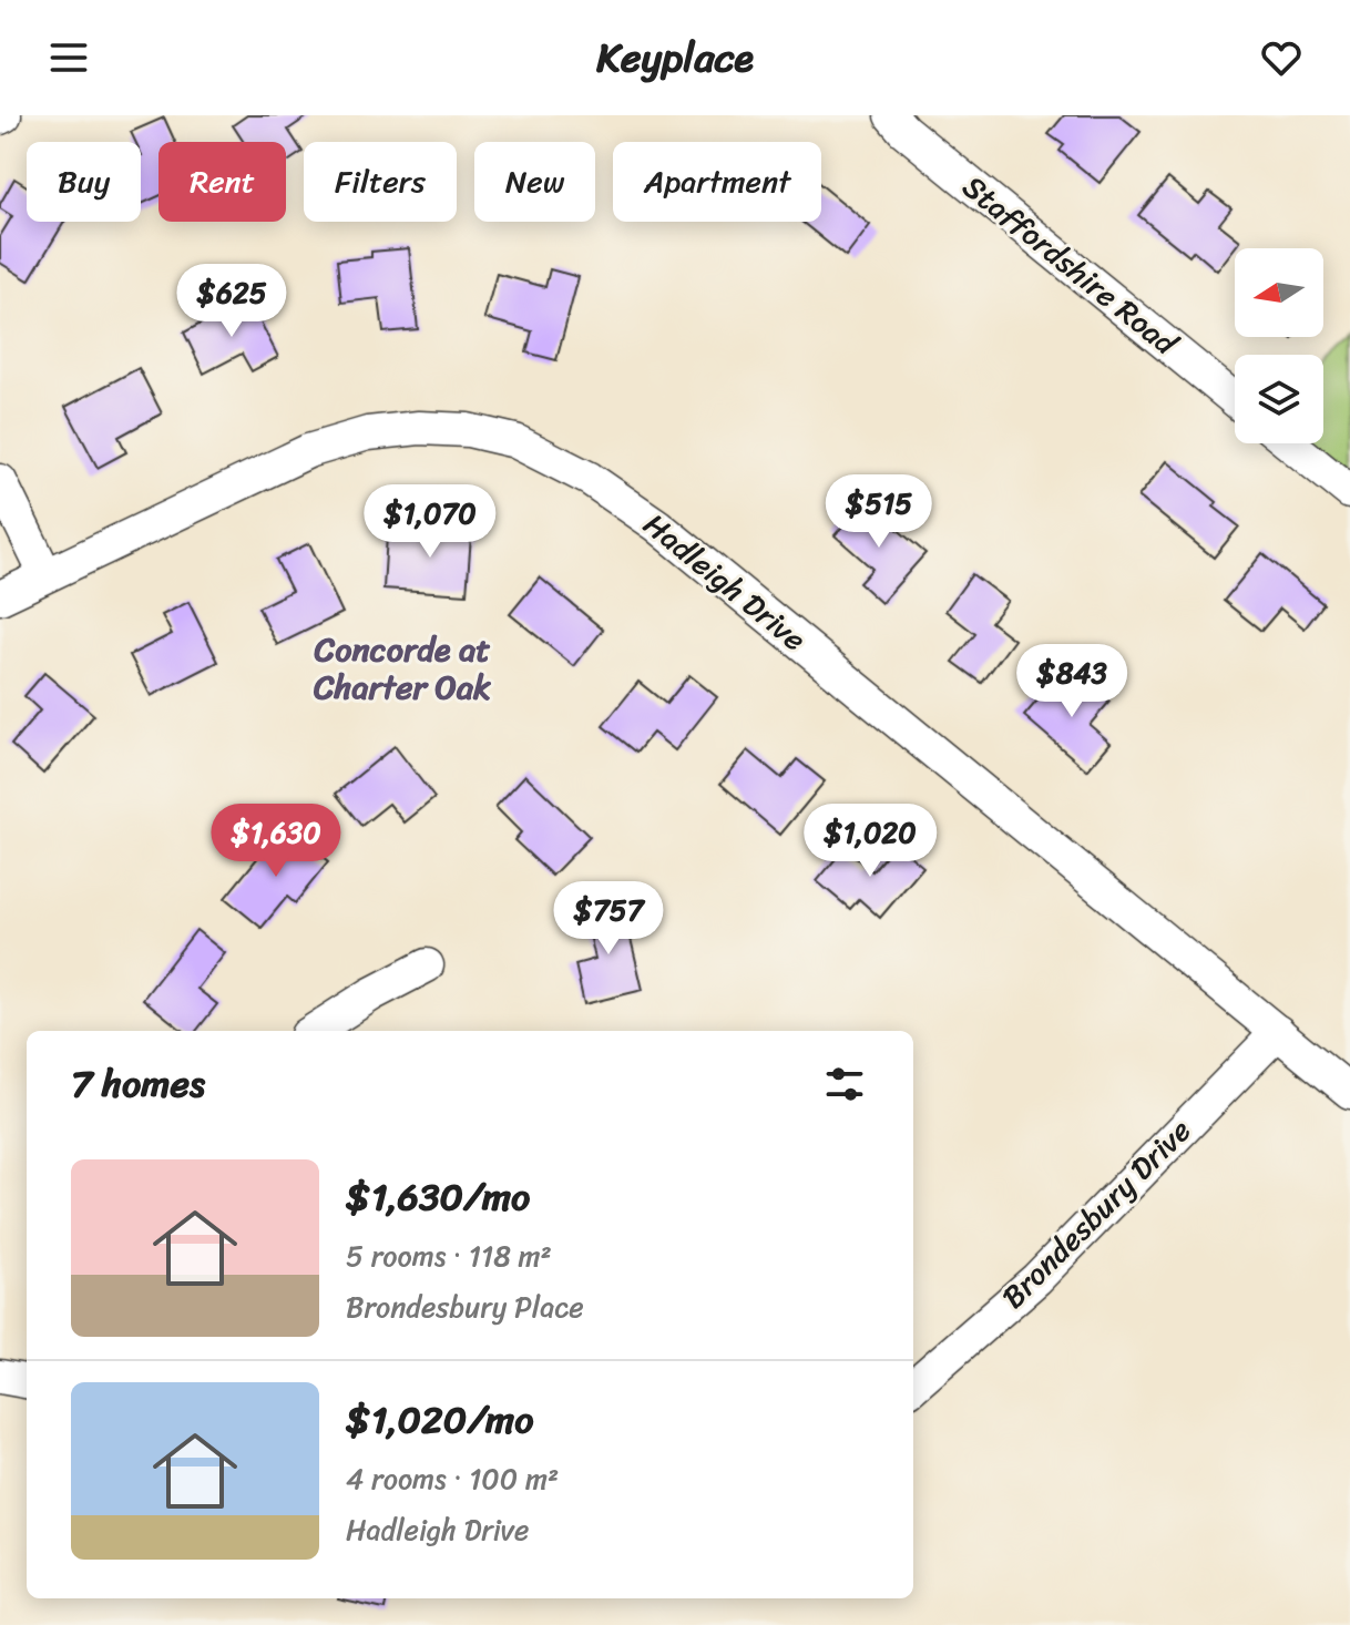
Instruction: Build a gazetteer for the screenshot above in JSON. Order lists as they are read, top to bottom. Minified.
{"streets":{"street":["Staffordshire Road","Hadleigh Drive","Brondesbury Drive"]},"crossings":[["Hadleigh Drive","Brondesbury Drive"]],"districts":["Concorde at Charter Oak"],"north":"left","page":{"header":"Keyplace","chip":["Buy","Rent","Filters","New","Apartment"],"price":["$625","$515","$1,070","$843","$1,630","$1,020","$757"],"heading":"7 homes","list":[{"name":"$1,630/mo","note":"5 rooms · 118 m² · Brondesbury Place"},{"name":"$1,020/mo","note":"4 rooms · 100 m² · Hadleigh Drive"}]}}
